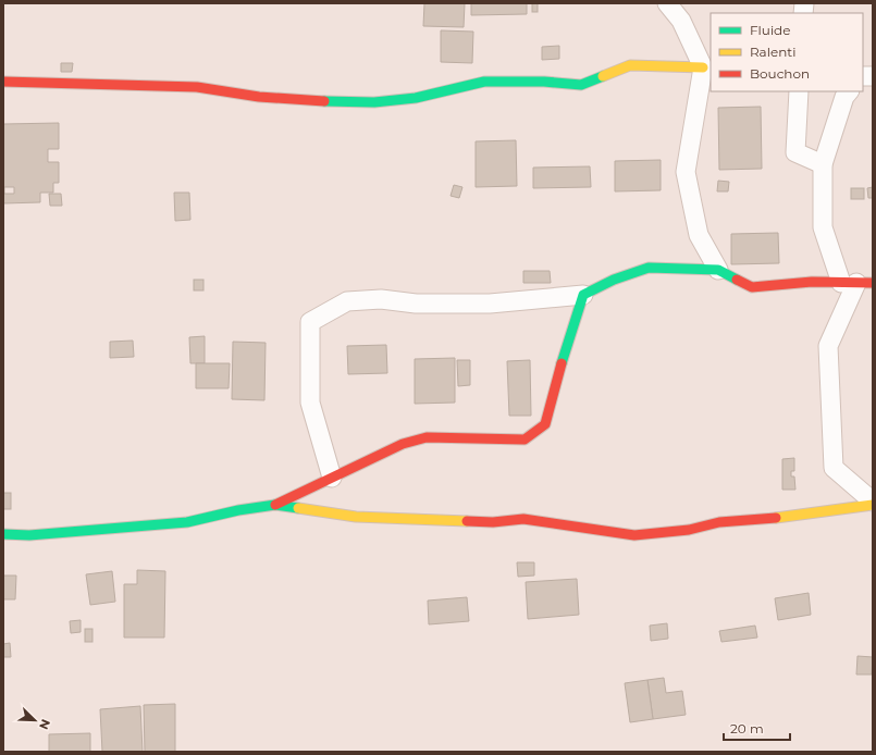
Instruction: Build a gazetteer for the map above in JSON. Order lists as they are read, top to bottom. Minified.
{"legend":["Fluide","Ralenti","Bouchon"],"scale_bar":"20 m","north":"bottom right"}
